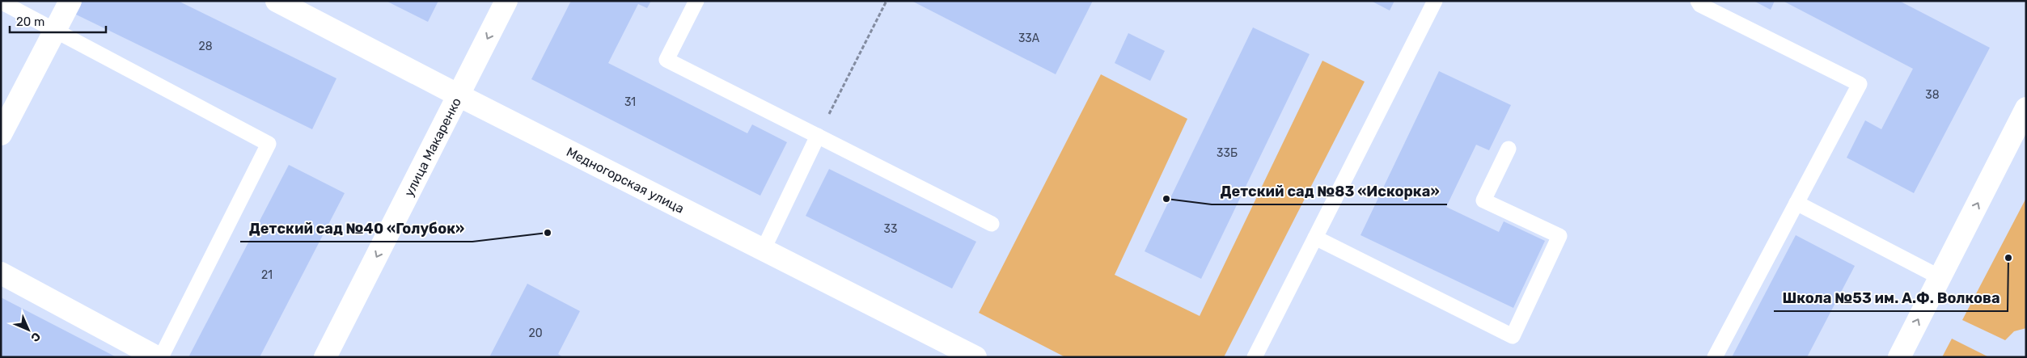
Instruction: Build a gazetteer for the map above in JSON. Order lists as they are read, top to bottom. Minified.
{"streets":{"street":["улица Макаренко","Медногорская улица"]},"crossings":[["улица Макаренко","Медногорская улица"]],"one_way":["улица Макаренко"],"places":["Детский сад №83 «Искорка»","Детский сад №40 «Голубок»","Школа №53 им. А.Ф. Волкова"],"house_numbers":["33А","28","38","31","33Б","33","21","20"],"scale_bar":"20 m","north":"bottom right"}
